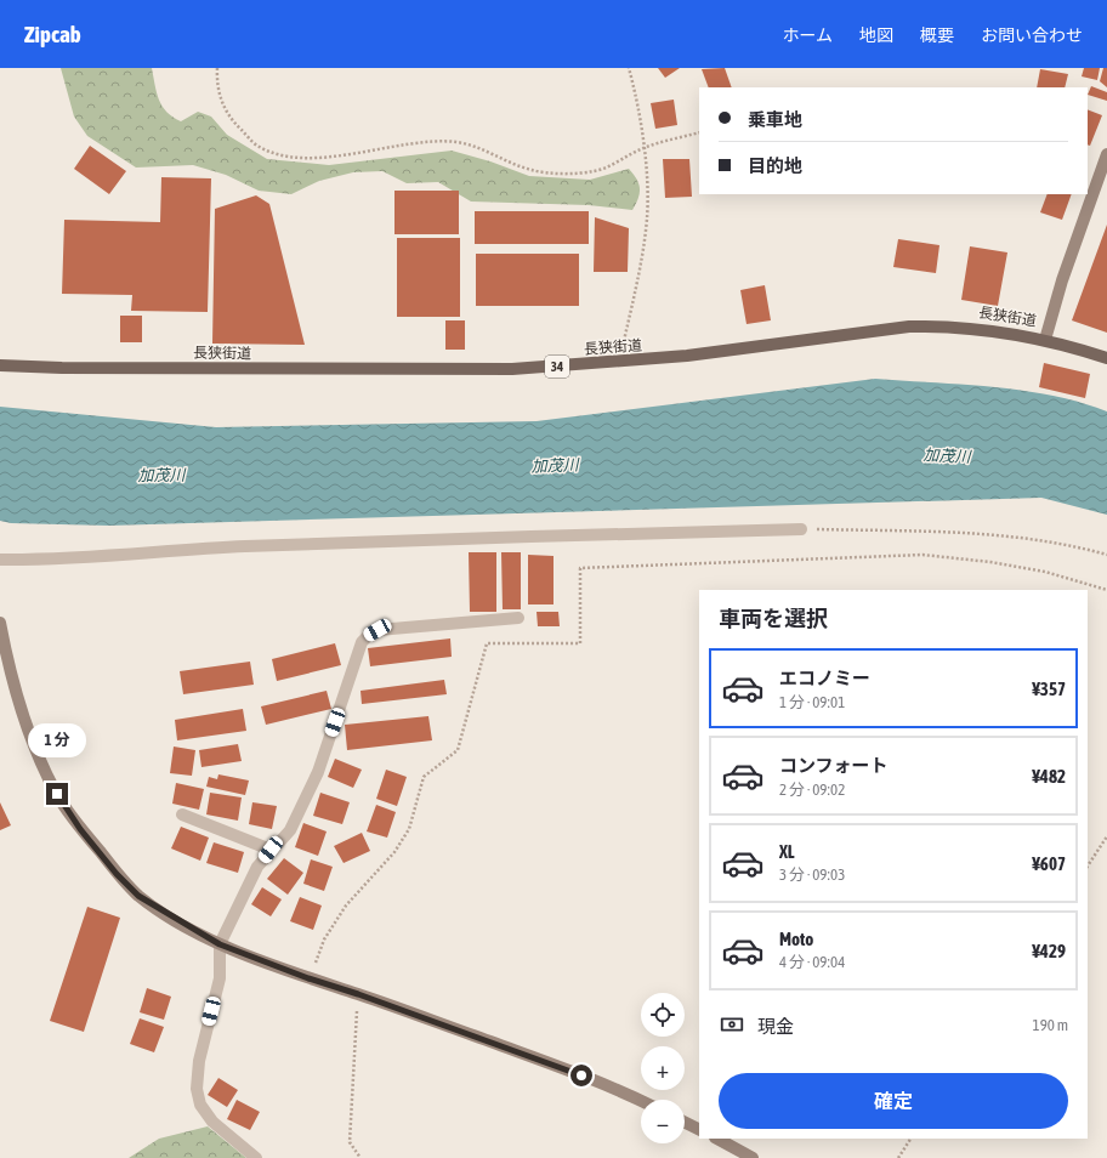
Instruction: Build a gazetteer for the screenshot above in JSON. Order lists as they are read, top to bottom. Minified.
{"streets":{"main road":["長狭街道","34"]},"water":["加茂川"],"page":{"header":"Zipcab","nav":["ホーム","地図","概要","お問い合わせ"],"banner":["乗車地","目的地"],"heading":"車両を選択","list":[{"name":"エコノミー","note":"1 分 · 09:01","value":"¥357"},{"name":"コンフォート","note":"2 分 · 09:02","value":"¥482"},{"name":"XL","note":"3 分 · 09:03","value":"¥607"},{"name":"Moto","note":"4 分 · 09:04","value":"¥429"}],"bubble":"1 分","map_buttons":["+","−"],"pay":["現金","190 m"],"buttons":"確定"}}
